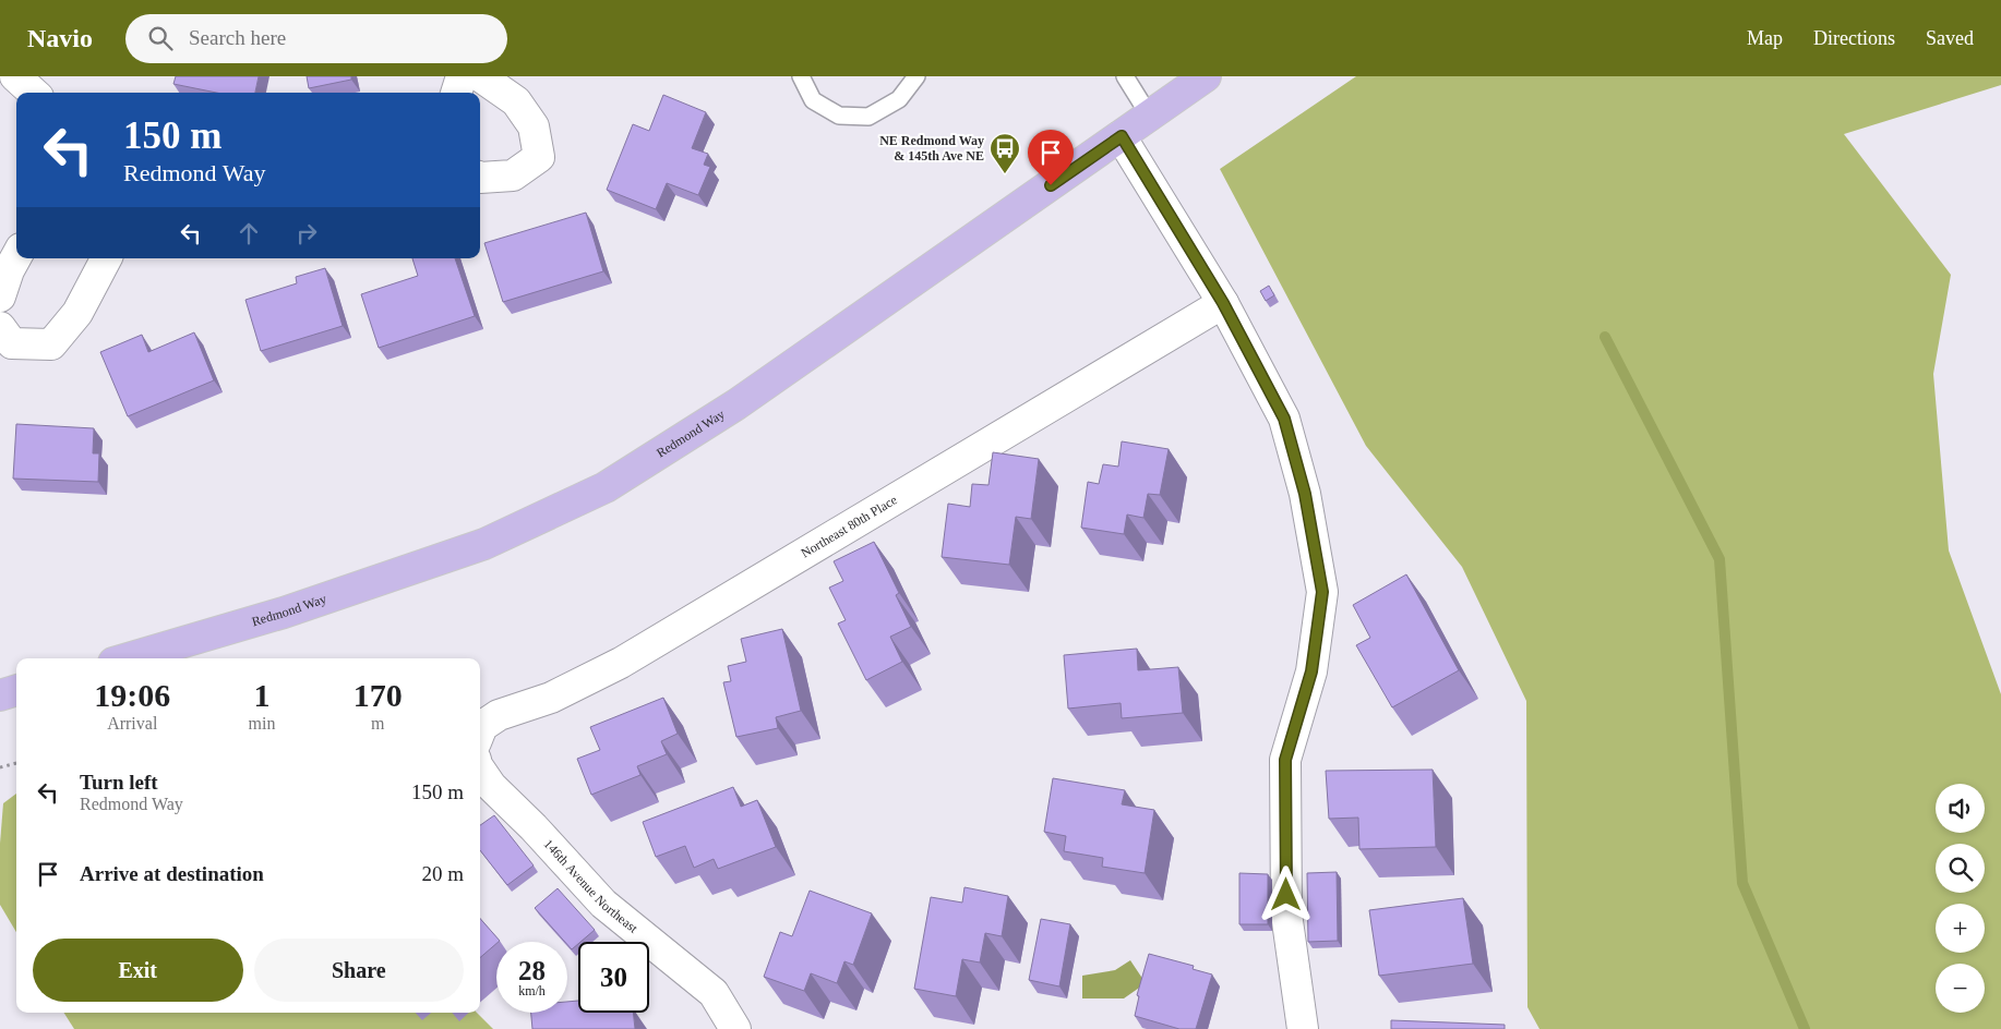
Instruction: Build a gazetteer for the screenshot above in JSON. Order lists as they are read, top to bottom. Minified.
{"streets":{"main road":["Redmond Way"],"street":["Northeast 80th Place","146th Avenue Northeast"]},"places":{"bus stop":["NE Redmond Way & 145th Ave NE"]},"page":{"header":"Navio","search":"Search here","nav":["Map","Directions","Saved"],"turn":["150 m","Redmond Way"],"eta":["19:06","Arrival","1","min","170","m"],"list":[{"name":"Turn left","note":"Redmond Way","value":"150 m"},{"name":"Arrive at destination","value":"20 m"}],"map_buttons":["+","−"],"buttons":["Exit","Share"],"speed":"28 km/h","limit":"30"}}
